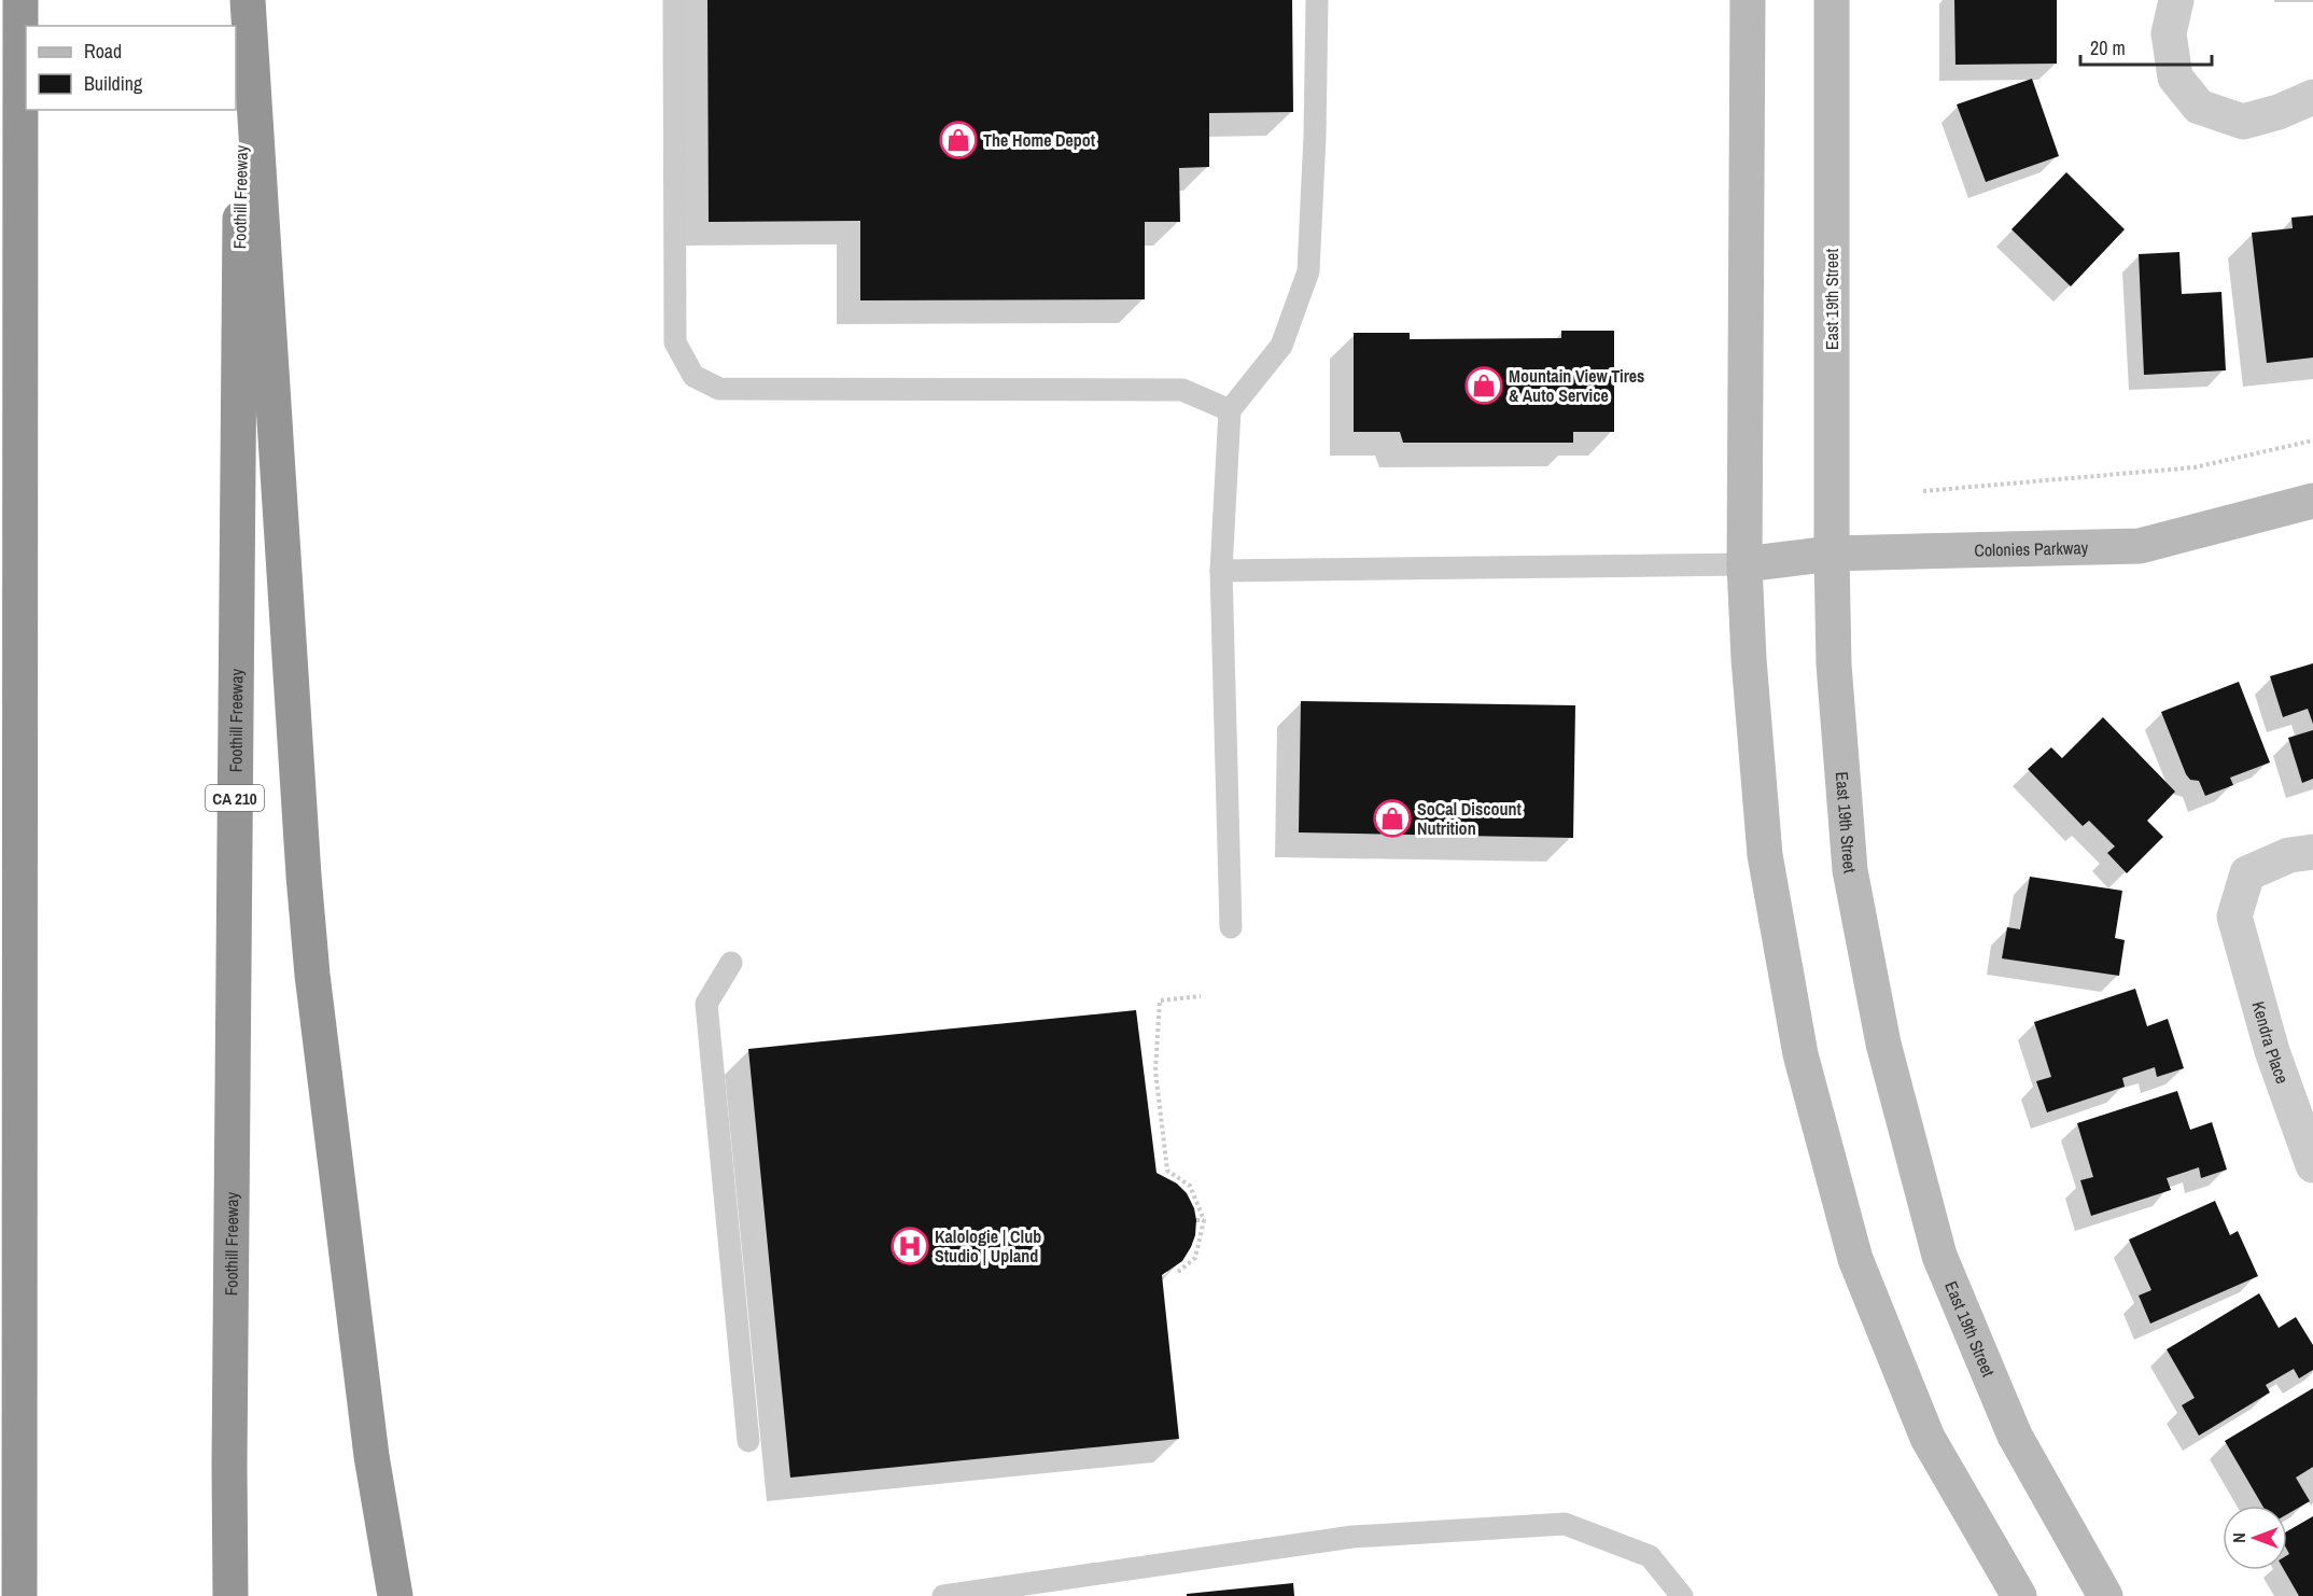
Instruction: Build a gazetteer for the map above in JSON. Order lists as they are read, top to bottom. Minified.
{"streets":{"highway":["Foothill Freeway","CA 210"],"main road":["East 19th Street","Colonies Parkway"],"street":["Kendra Place"]},"crossings":[["East 19th Street","Colonies Parkway"]],"places":{"shop":["The Home Depot","Mountain View Tires & Auto Service","SoCal Discount Nutrition"],"hospital":["Kalologie | Club Studio | Upland"]},"legend":["Road","Building"],"scale_bar":"20 m","north":"left"}
